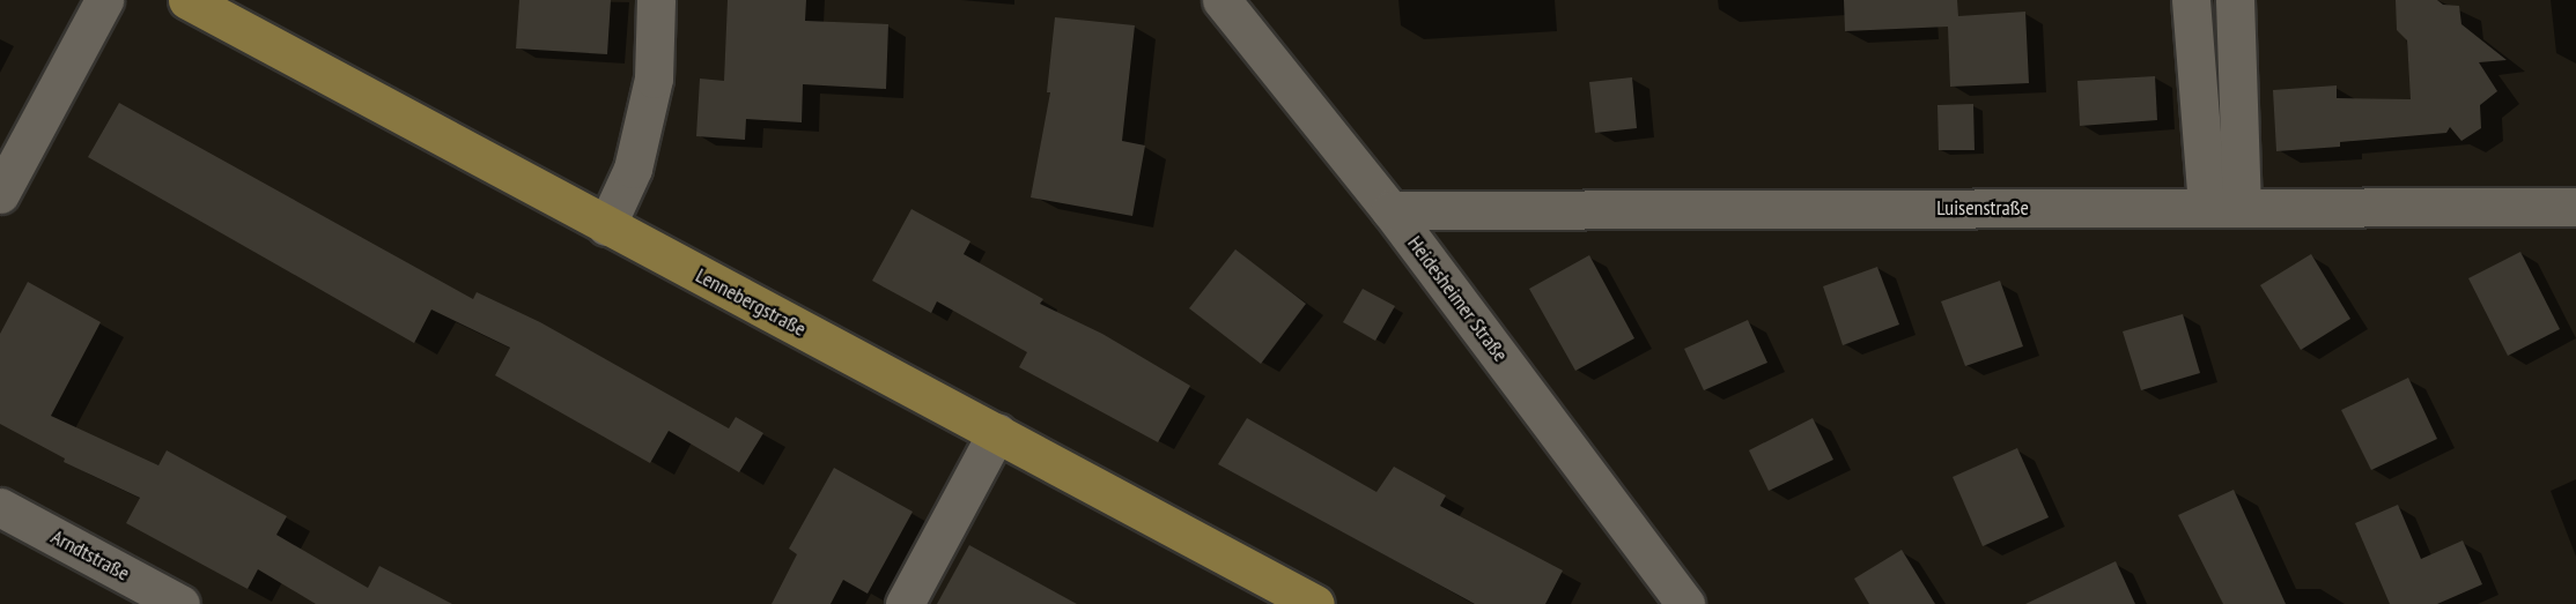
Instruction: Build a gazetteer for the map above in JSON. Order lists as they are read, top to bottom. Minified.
{"streets":{"main road":["Lennebergstraße"],"street":["Luisenstraße","Heidesheimer Straße","Arndtstraße"]},"crossings":[["Luisenstraße","Heidesheimer Straße"]]}
